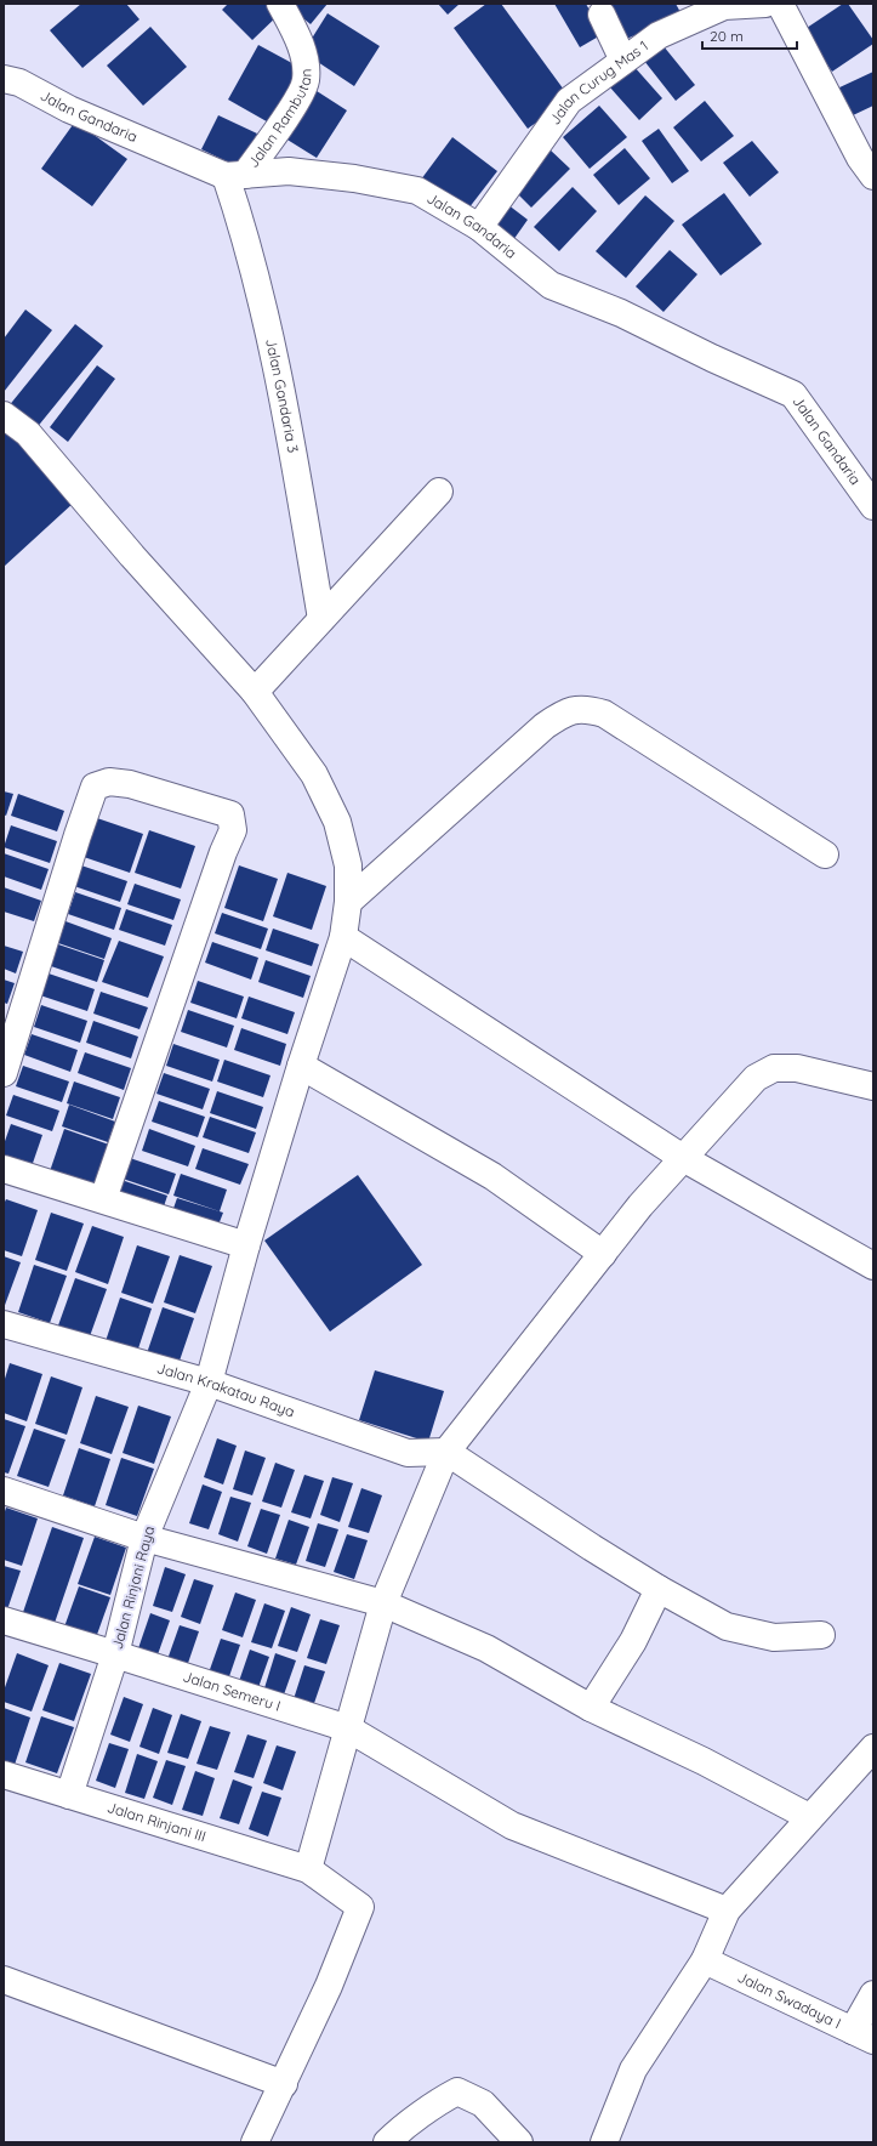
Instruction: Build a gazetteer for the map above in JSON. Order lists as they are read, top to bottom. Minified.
{"streets":{"street":["Jalan Curug Mas 1","Jalan Gandaria","Jalan Rambutan","Jalan Gandaria 3","Jalan Krakatau Raya","Jalan Rinjani Raya","Jalan Semeru I","Jalan Rinjani III","Jalan Swadaya I"]},"crossings":[["Jalan Curug Mas 1","Jalan Gandaria"],["Jalan Gandaria","Jalan Rambutan"],["Jalan Gandaria","Jalan Gandaria 3"],["Jalan Rambutan","Jalan Gandaria 3"],["Jalan Krakatau Raya","Jalan Rinjani Raya"],["Jalan Rinjani Raya","Jalan Semeru I"],["Jalan Rinjani Raya","Jalan Rinjani III"]],"scale_bar":"20 m"}
